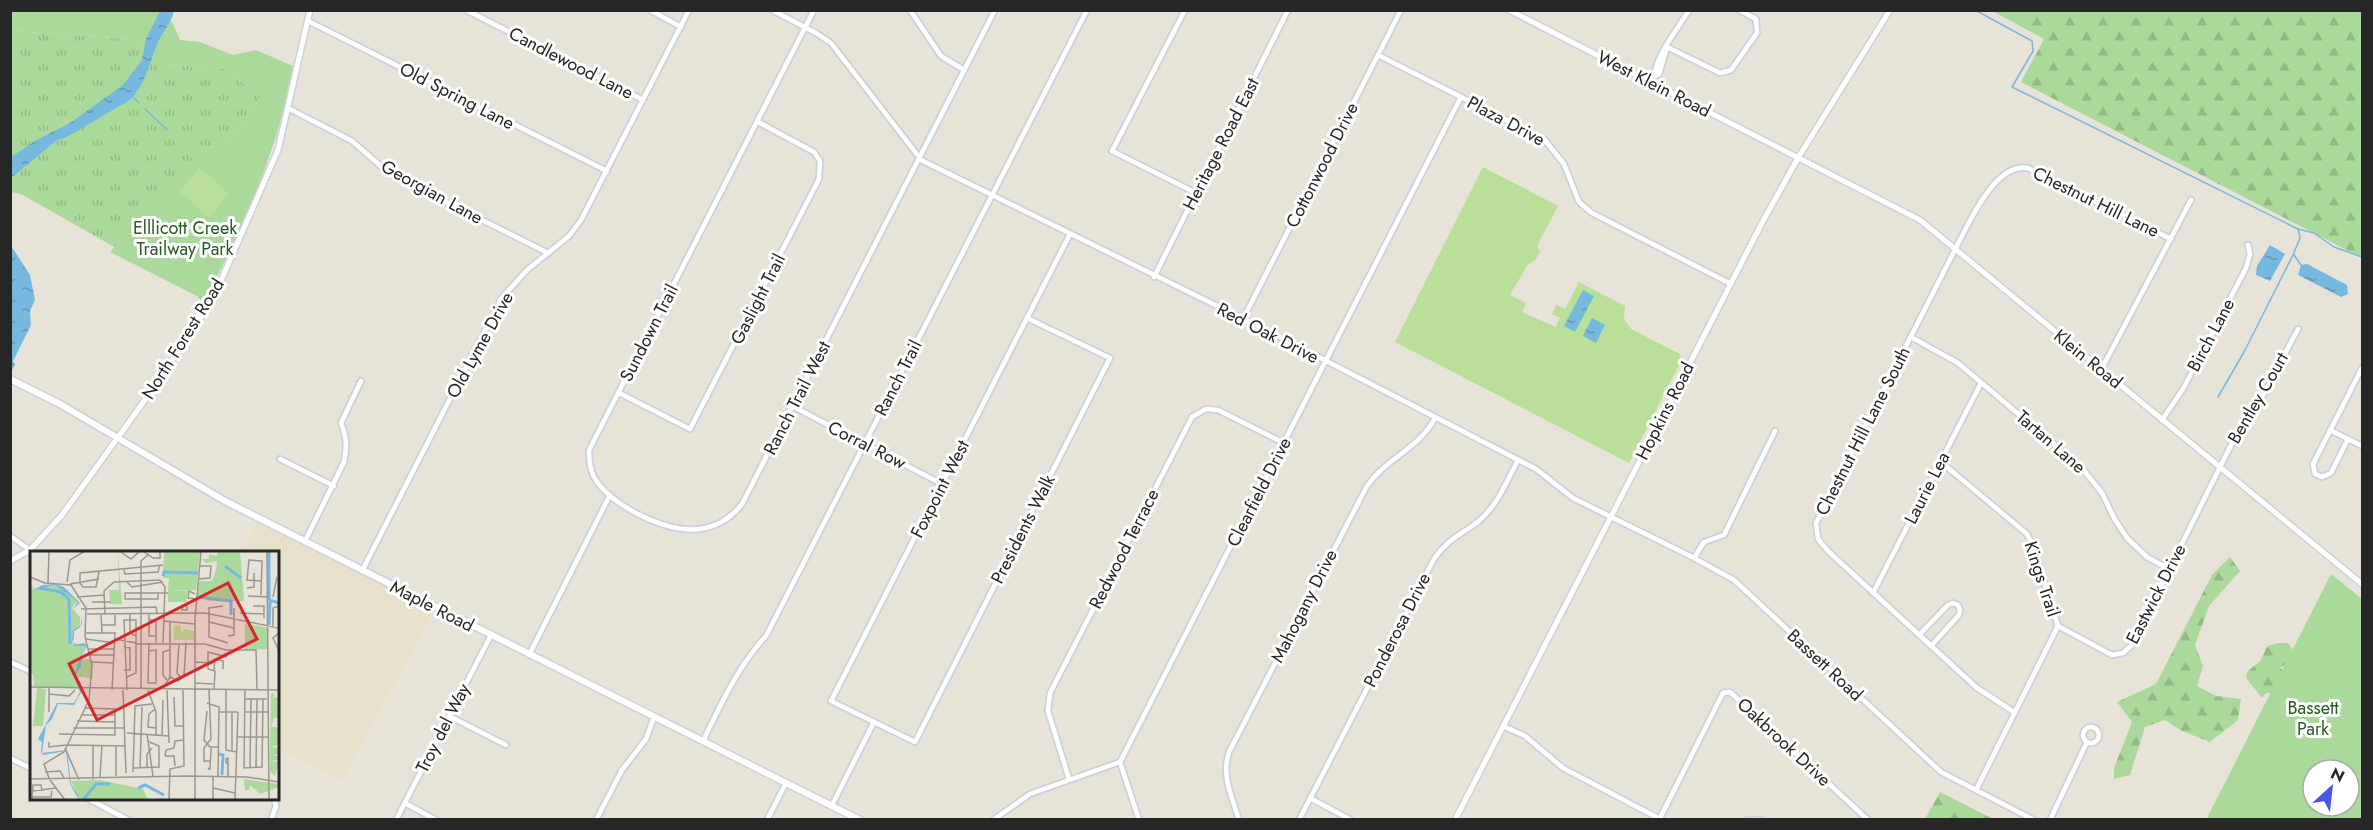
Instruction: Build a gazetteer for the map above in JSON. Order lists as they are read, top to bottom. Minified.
{"streets":{"main road":["Maple Road"],"street":["Candlewood Lane","West Klein Road","Old Spring Lane","Plaza Drive","Heritage Road East","Cottonwood Drive","Georgian Lane","Chestnut Hill Lane","Gaslight Trail","Sundown Trail","Red Oak Drive","Birch Lane","North Forest Road","Old Lyme Drive","Klein Road","Ranch Trail","Ranch Trail West","Bentley Court","Hopkins Road","Chestnut Hill Lane South","Tartan Lane","Corral Row","Laurie Lea","Foxpoint West","Clearfield Drive","Presidents Walk","Redwood Terrace","Kings Trail","Eastwick Drive","Mahogany Drive","Ponderosa Drive","Bassett Road","Troy del Way","Oakbrook Drive"]},"crossings":[["Candlewood Lane","Old Lyme Drive"],["West Klein Road","Klein Road"],["West Klein Road","Hopkins Road"],["Old Spring Lane","North Forest Road"],["Old Spring Lane","Old Lyme Drive"],["Plaza Drive","Cottonwood Drive"],["Plaza Drive","Hopkins Road"],["Plaza Drive","Clearfield Drive"],["Heritage Road East","Red Oak Drive"],["Cottonwood Drive","Red Oak Drive"],["Georgian Lane","North Forest Road"],["Georgian Lane","Old Lyme Drive"],["Chestnut Hill Lane","Klein Road"],["Chestnut Hill Lane","Chestnut Hill Lane South"],["Gaslight Trail","Sundown Trail"],["Sundown Trail","Red Oak Drive"],["Sundown Trail","Ranch Trail West"],["Red Oak Drive","Ranch Trail"],["Red Oak Drive","Ranch Trail West"],["Red Oak Drive","Hopkins Road"],["Red Oak Drive","Foxpoint West"],["Red Oak Drive","Clearfield Drive"],["Red Oak Drive","Mahogany Drive"],["Red Oak Drive","Ponderosa Drive"],["Red Oak Drive","Bassett Road"],["Birch Lane","Klein Road"],["North Forest Road","Maple Road"],["Old Lyme Drive","Maple Road"],["Klein Road","Bentley Court"],["Klein Road","Hopkins Road"],["Klein Road","Chestnut Hill Lane South"],["Klein Road","Eastwick Drive"],["Ranch Trail","Corral Row"],["Ranch Trail","Maple Road"],["Ranch Trail West","Corral Row"],["Bentley Court","Eastwick Drive"],["Hopkins Road","Bassett Road"],["Chestnut Hill Lane South","Tartan Lane"],["Chestnut Hill Lane South","Laurie Lea"],["Chestnut Hill Lane South","Kings Trail"],["Tartan Lane","Laurie Lea"],["Tartan Lane","Eastwick Drive"],["Corral Row","Foxpoint West"],["Laurie Lea","Kings Trail"],["Foxpoint West","Presidents Walk"],["Clearfield Drive","Redwood Terrace"],["Kings Trail","Eastwick Drive"],["Kings Trail","Bassett Road"],["Maple Road","Troy del Way"]],"parks":["Elllicott Creek Trailway Park","Bassett Park"],"north":"top right"}
